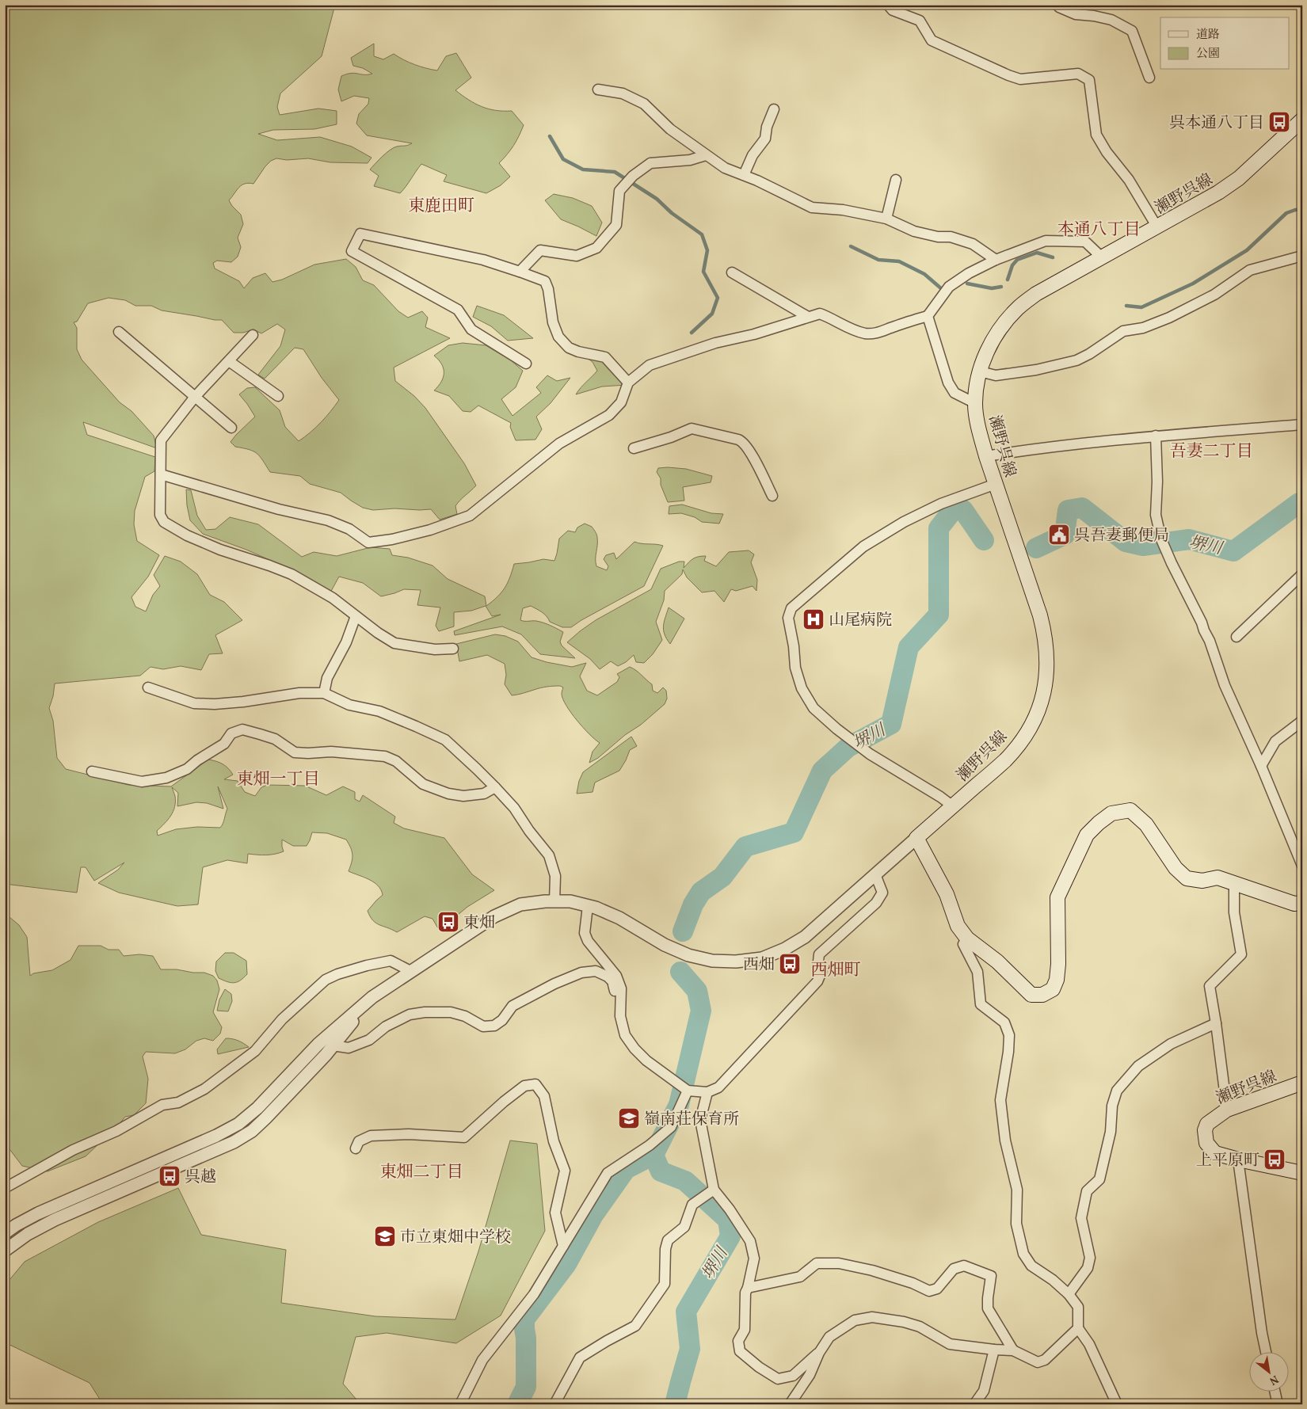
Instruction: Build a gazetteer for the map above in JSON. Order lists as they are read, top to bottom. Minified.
{"streets":{"main road":["瀬野呉線"]},"districts":["東鹿田町","本通八丁目","吾妻二丁目","東畑一丁目","西畑町","東畑二丁目"],"water":["堺川"],"places":{"bus stop":["呉本通八丁目","東畑","西畑","上平原町","呉越"],"public building":["呉吾妻郵便局"],"hospital":["山尾病院"],"school or university":["嶺南荘保育所","市立東畑中学校"]},"legend":["道路","公園"],"north":"bottom right"}
